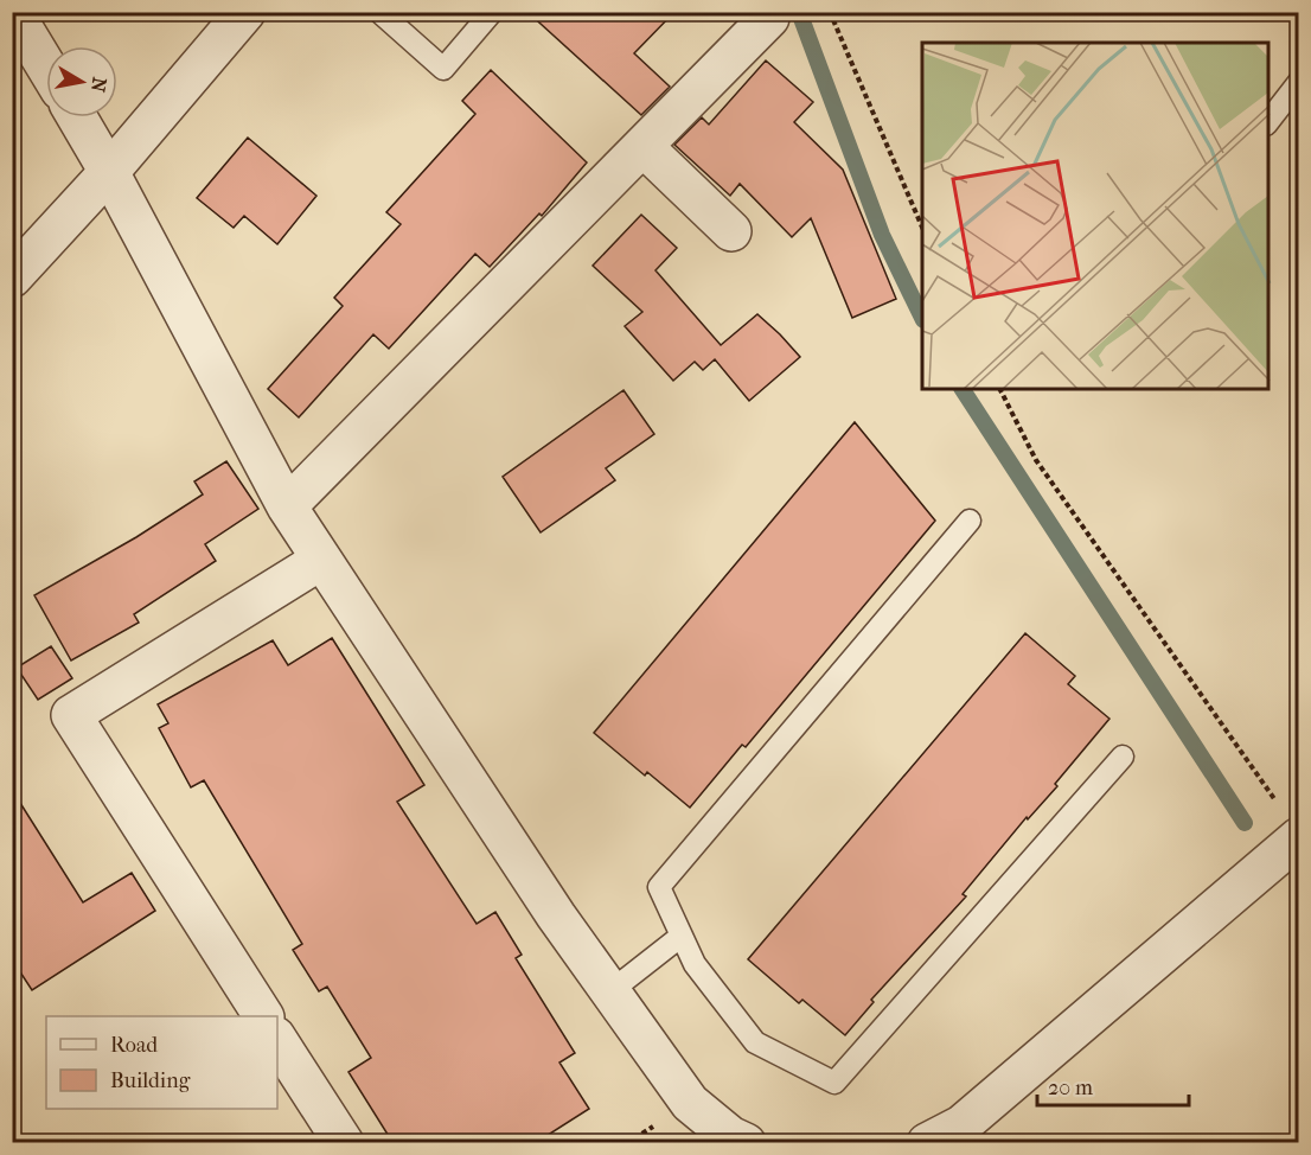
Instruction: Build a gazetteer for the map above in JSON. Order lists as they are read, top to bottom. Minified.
{"legend":["Road","Building"],"scale_bar":"20 m","north":"right"}
